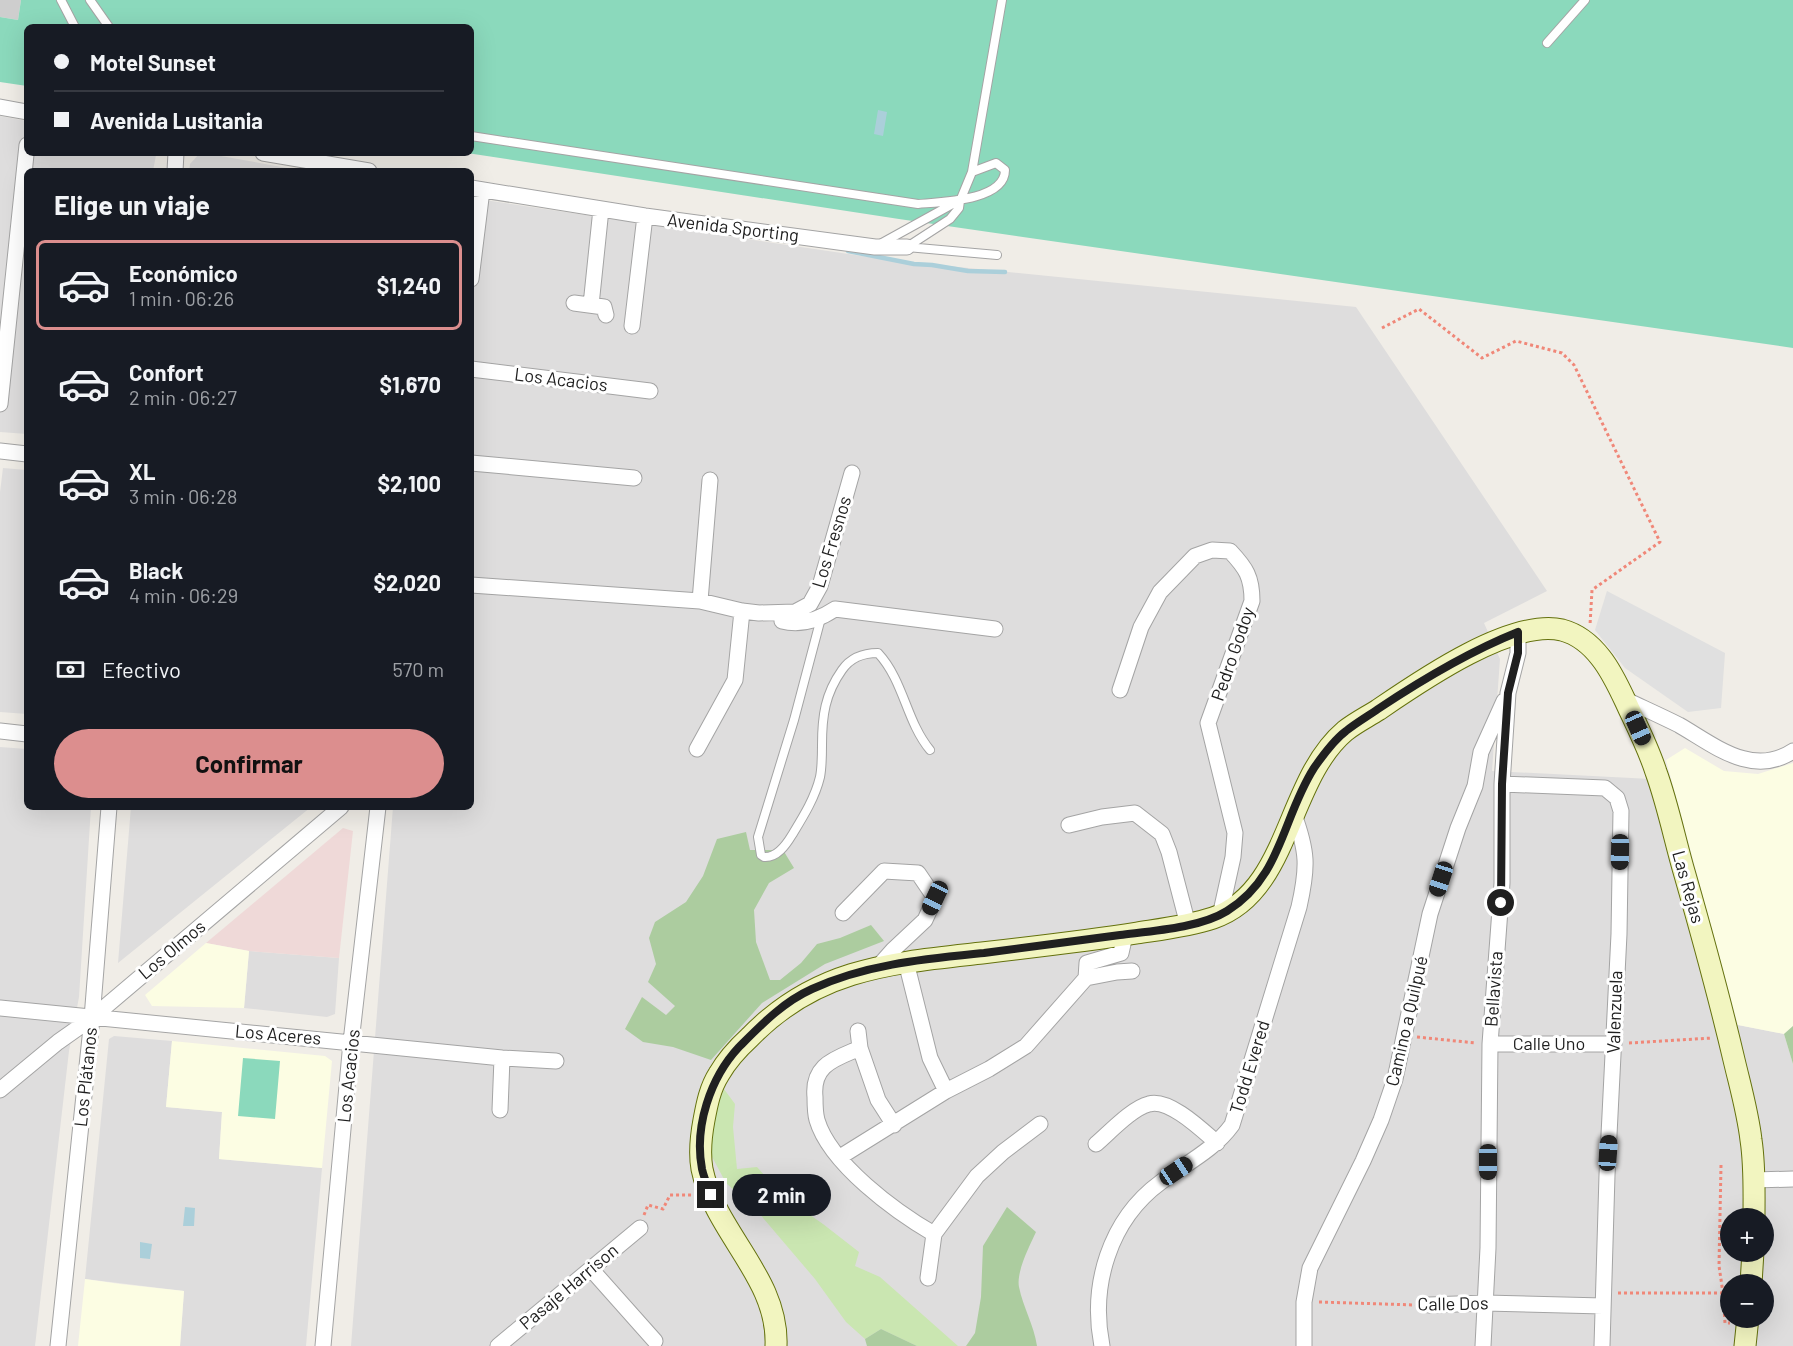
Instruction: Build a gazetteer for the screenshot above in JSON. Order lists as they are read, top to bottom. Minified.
{"streets":{"street":["Avenida Sporting","Los Acacios","Los Fresnos","Pedro Godoy","Las Rejas","Los Olmos","Bellavista","Valenzuela","Camino a Quilpué","Los Aceres","Calle Uno","Todd Evered","Los Plátanos","Pasaje Harrison","Calle Dos"]},"crossings":[["Los Acacios","Los Aceres"],["Pedro Godoy","Las Rejas"],["Las Rejas","Bellavista"],["Las Rejas","Todd Evered"],["Los Olmos","Los Aceres"],["Los Olmos","Los Plátanos"],["Bellavista","Valenzuela"],["Bellavista","Camino a Quilpué"],["Bellavista","Calle Uno"],["Bellavista","Calle Dos"],["Valenzuela","Calle Uno"],["Valenzuela","Calle Dos"],["Camino a Quilpué","Calle Uno"],["Camino a Quilpué","Calle Dos"],["Los Aceres","Los Plátanos"]],"page":{"banner":["Motel Sunset","Avenida Lusitania"],"heading":"Elige un viaje","list":[{"name":"Económico","note":"1 min · 06:26","value":"$1,240"},{"name":"Confort","note":"2 min · 06:27","value":"$1,670"},{"name":"XL","note":"3 min · 06:28","value":"$2,100"},{"name":"Black","note":"4 min · 06:29","value":"$2,020"}],"pay":["Efectivo","570 m"],"buttons":"Confirmar","bubble":"2 min","map_buttons":["+","−"]}}
